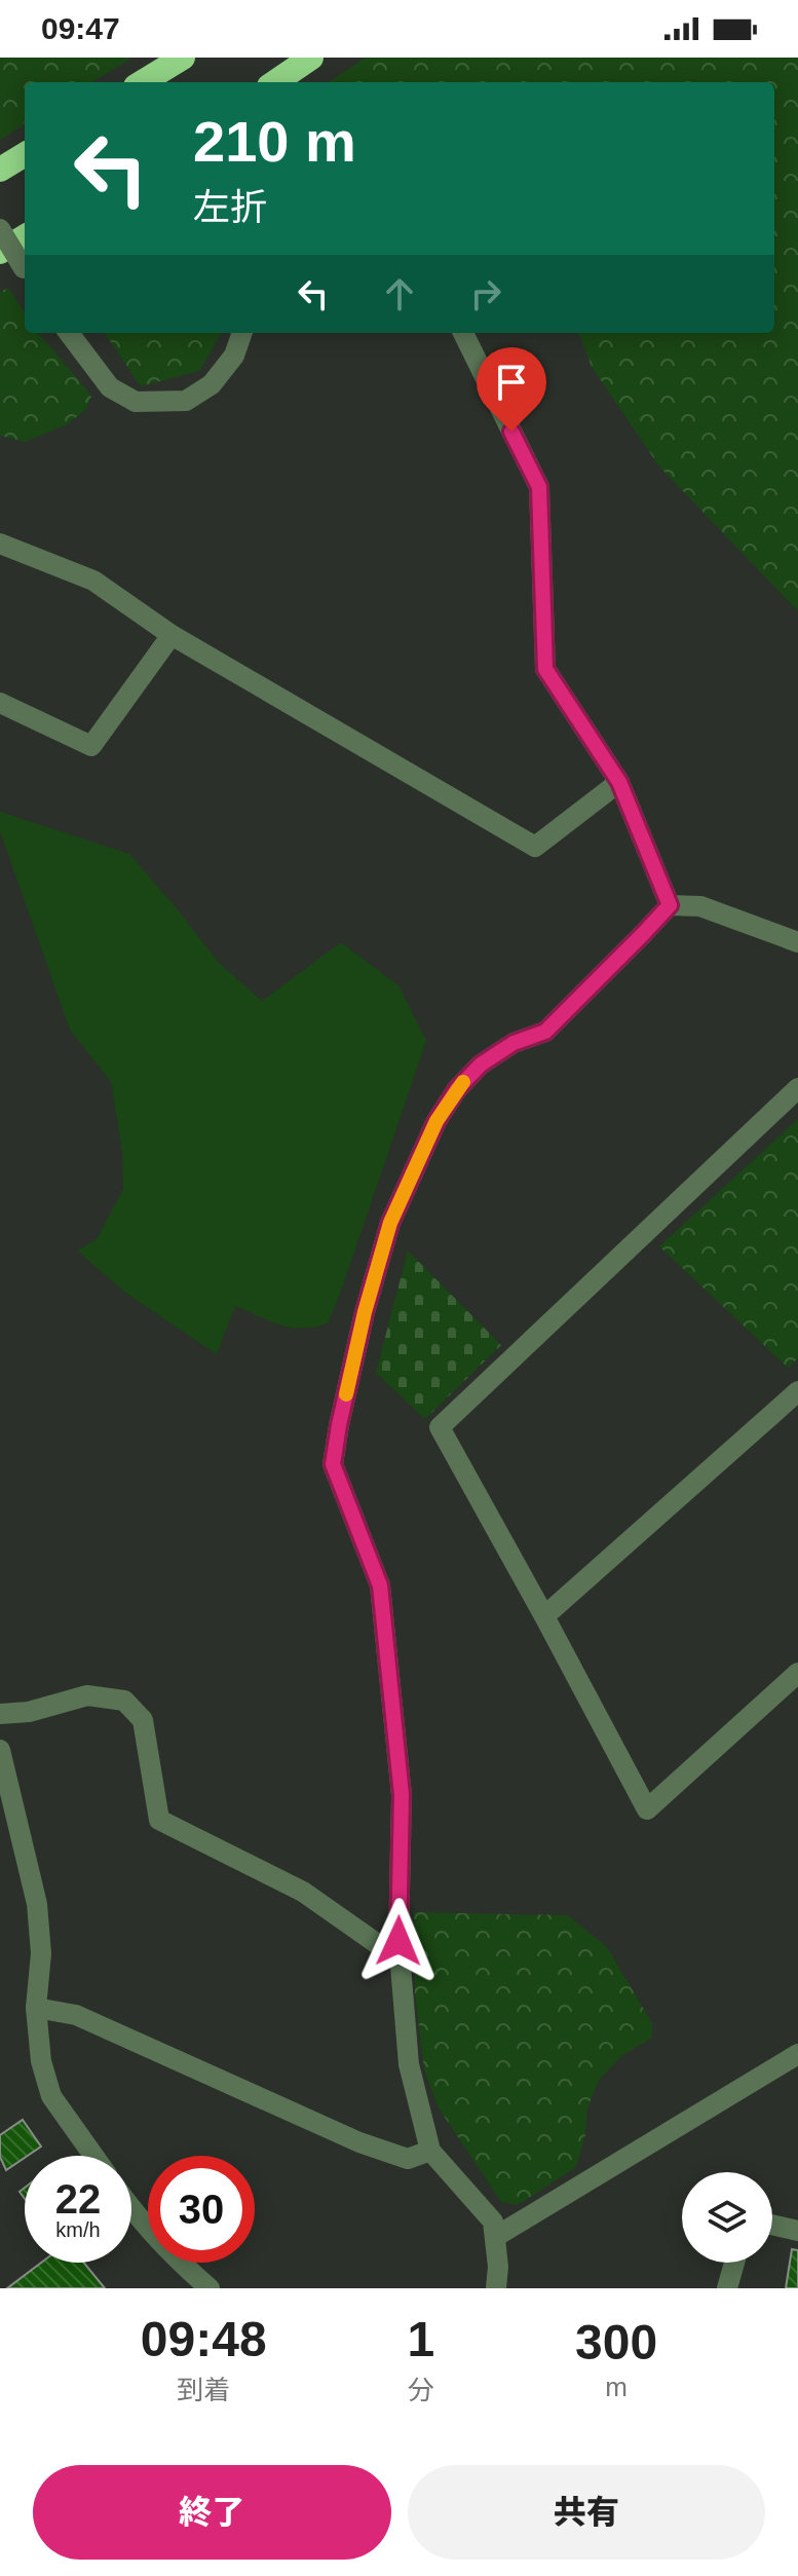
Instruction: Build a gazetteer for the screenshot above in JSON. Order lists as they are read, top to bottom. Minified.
{"page":{"status":"09:47","turn":["210 m","左折"],"speed":"22 km/h","limit":"30","eta":["09:48","到着","1","分","300","m"],"buttons":["終了","共有"]}}
